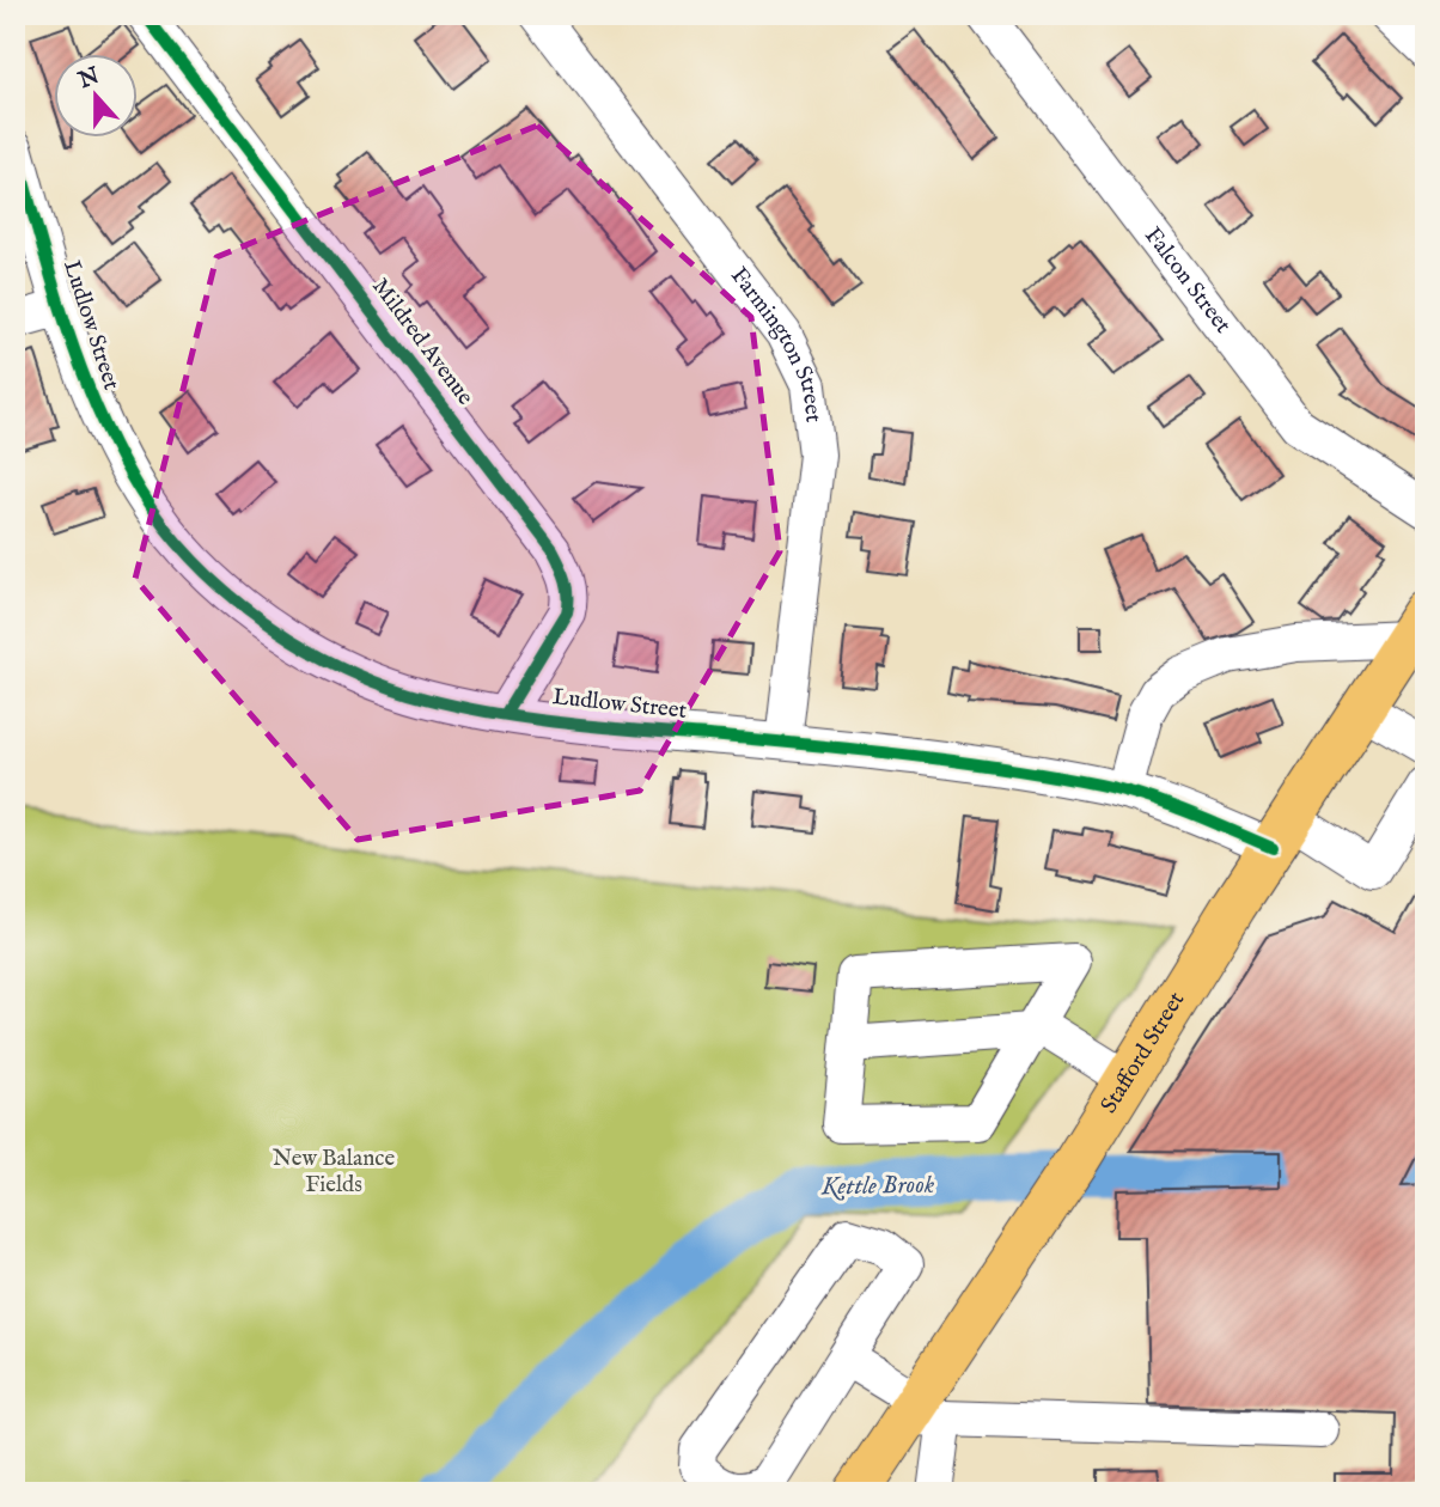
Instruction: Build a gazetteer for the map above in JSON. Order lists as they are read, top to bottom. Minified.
{"streets":{"main road":["Stafford Street"],"street":["Falcon Street","Ludlow Street","Mildred Avenue","Farmington Street"]},"crossings":[["Ludlow Street","Mildred Avenue"],["Ludlow Street","Farmington Street"],["Ludlow Street","Stafford Street"]],"water":["Kettle Brook"],"parks":["New Balance Fields"],"north":"top"}
